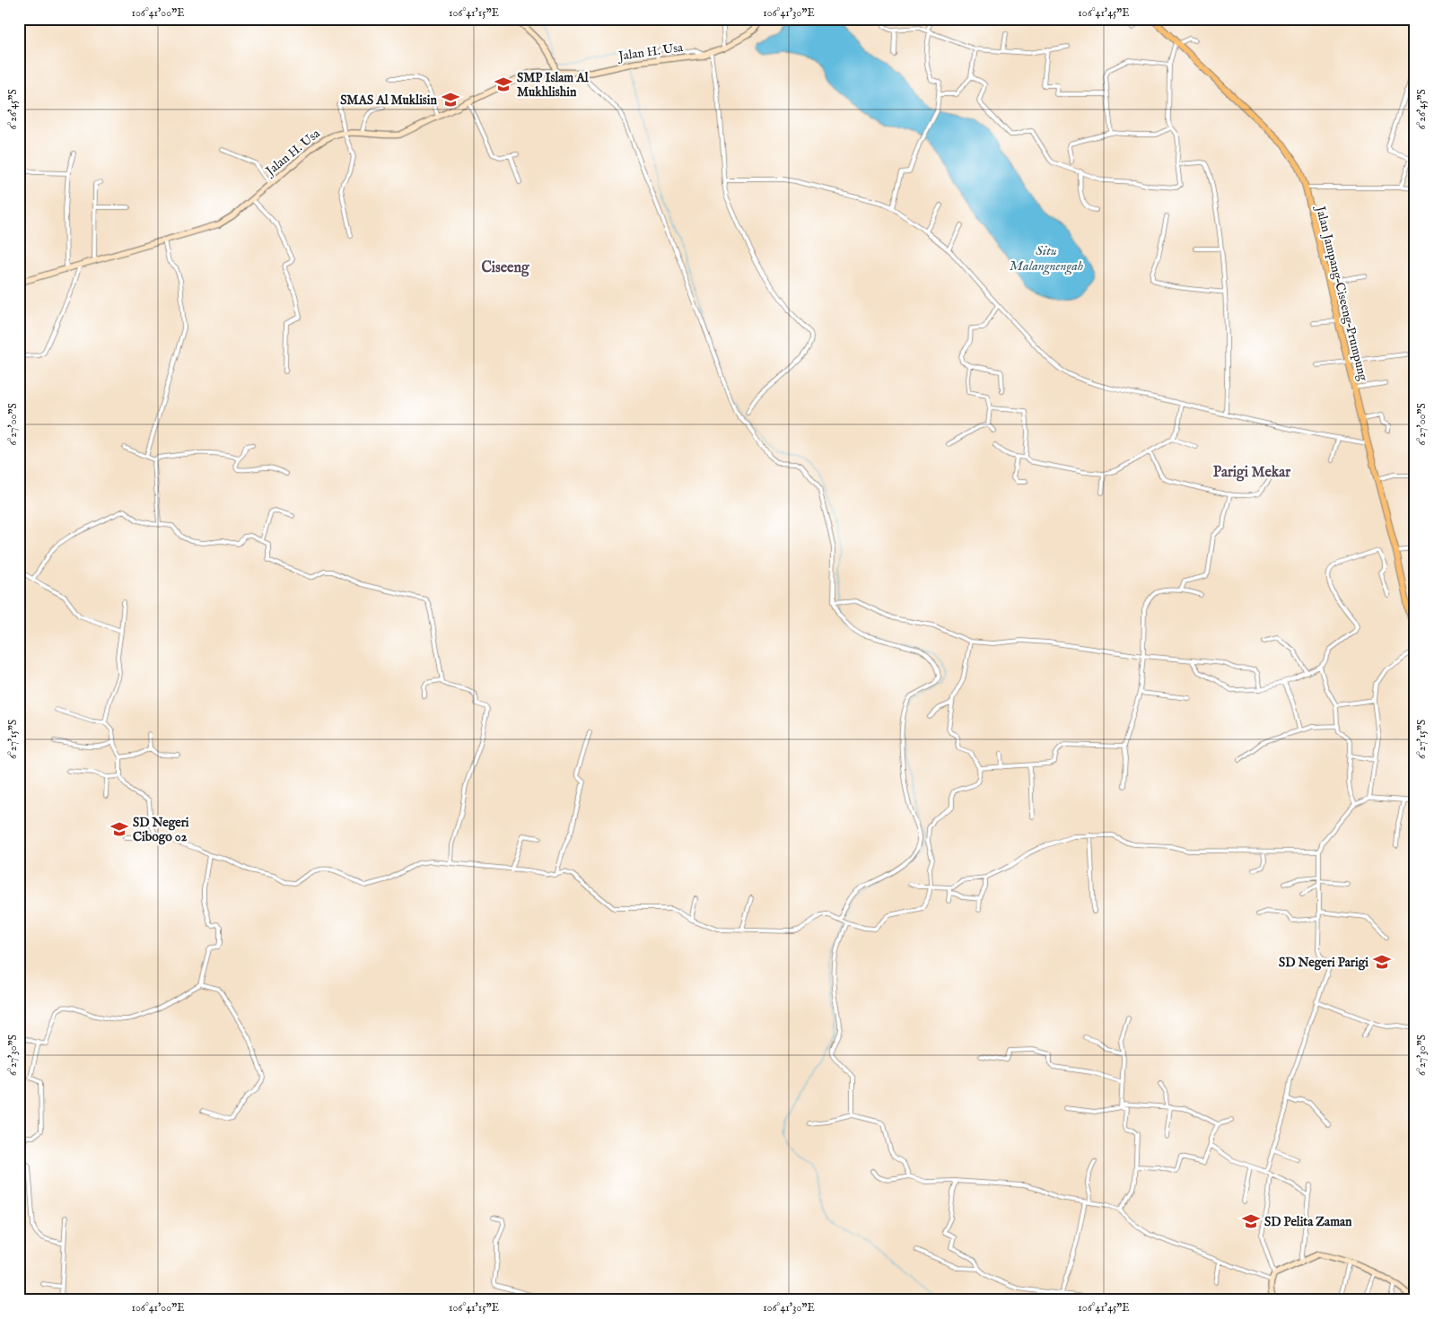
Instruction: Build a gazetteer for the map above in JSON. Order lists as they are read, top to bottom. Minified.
{"streets":{"main road":["Jalan Jampang–Ciseeng–Prumpung"],"street":["Jalan H. Usa"]},"districts":["Ciseeng","Parigi Mekar"],"water":["Situ Malangnengah"],"places":{"school or university":["SMP Islam Al Mukhlishin","SMAS Al Muklisin","SD Negeri Cibogo 02","SD Negeri Parigi","SD Pelita Zaman"]},"coordinates":["106°41'00\"E","106°41'15\"E","106°41'30\"E","106°41'45\"E","6°26'45\"S","6°27'00\"S","6°27'15\"S","6°27'30\"S"]}
